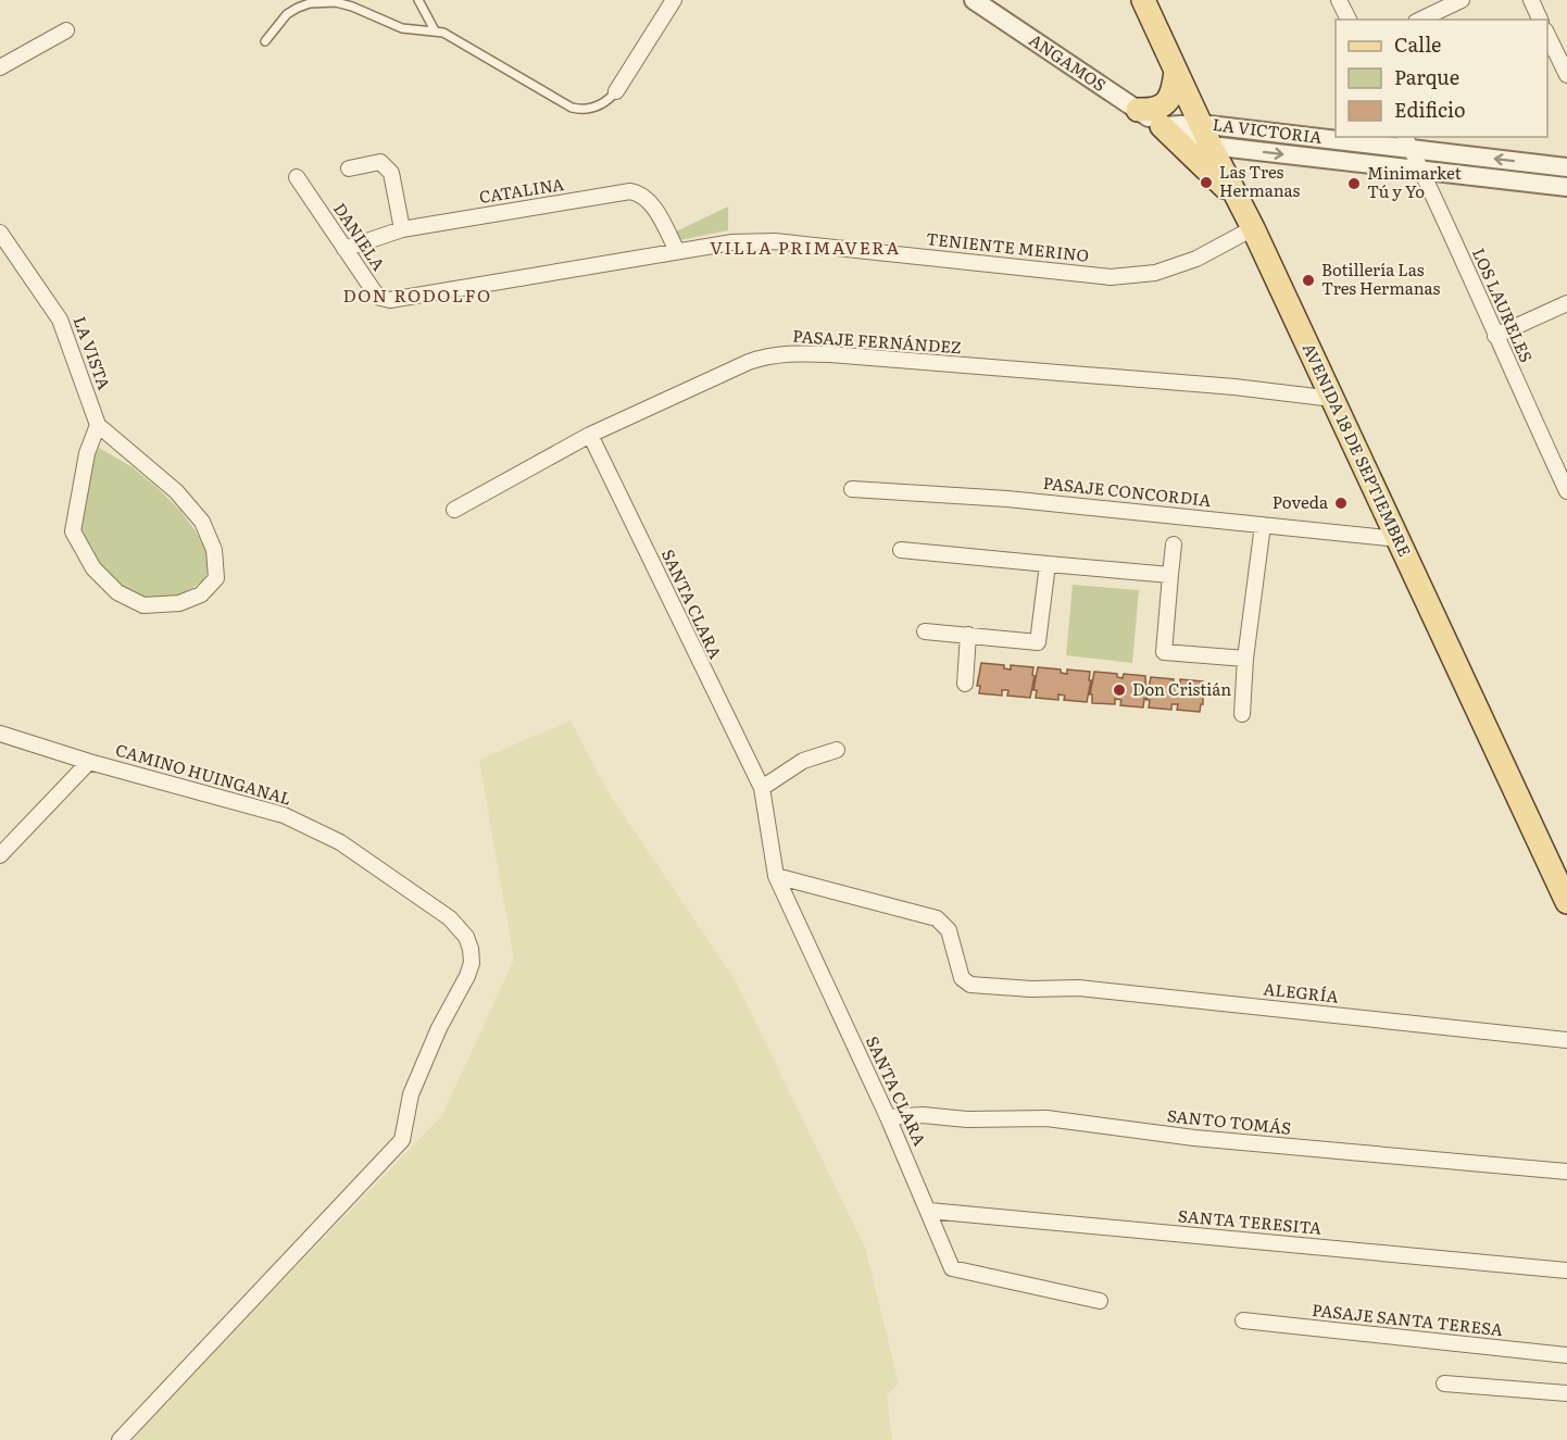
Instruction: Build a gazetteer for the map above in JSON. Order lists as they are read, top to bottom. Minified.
{"streets":{"main road":["AVENIDA 18 DE SEPTIEMBRE"],"street":["ANGAMOS","LA VICTORIA","CATALINA","DANIELA","TENIENTE MERINO","LOS LAURELES","PASAJE FERNÁNDEZ","LA VISTA","PASAJE CONCORDIA","SANTA CLARA","CAMINO HUINGANAL","ALEGRÍA","SANTO TOMÁS","SANTA TERESITA","PASAJE SANTA TERESA"]},"crossings":[["ANGAMOS","LA VICTORIA"],["ANGAMOS","AVENIDA 18 DE SEPTIEMBRE"],["LA VICTORIA","LOS LAURELES"],["LA VICTORIA","AVENIDA 18 DE SEPTIEMBRE"],["CATALINA","DANIELA"],["CATALINA","TENIENTE MERINO"],["DANIELA","TENIENTE MERINO"],["TENIENTE MERINO","AVENIDA 18 DE SEPTIEMBRE"],["PASAJE FERNÁNDEZ","AVENIDA 18 DE SEPTIEMBRE"],["PASAJE FERNÁNDEZ","SANTA CLARA"],["AVENIDA 18 DE SEPTIEMBRE","PASAJE CONCORDIA"],["SANTA CLARA","ALEGRÍA"],["SANTA CLARA","SANTO TOMÁS"],["SANTA CLARA","SANTA TERESITA"]],"districts":["VILLA PRIMAVERA","DON RODOLFO"],"places":["Las Tres Hermanas","Minimarket Tú y Yo","Botillería Las Tres Hermanas","Poveda","Don Cristián"],"legend":["Calle","Parque","Edificio"]}
